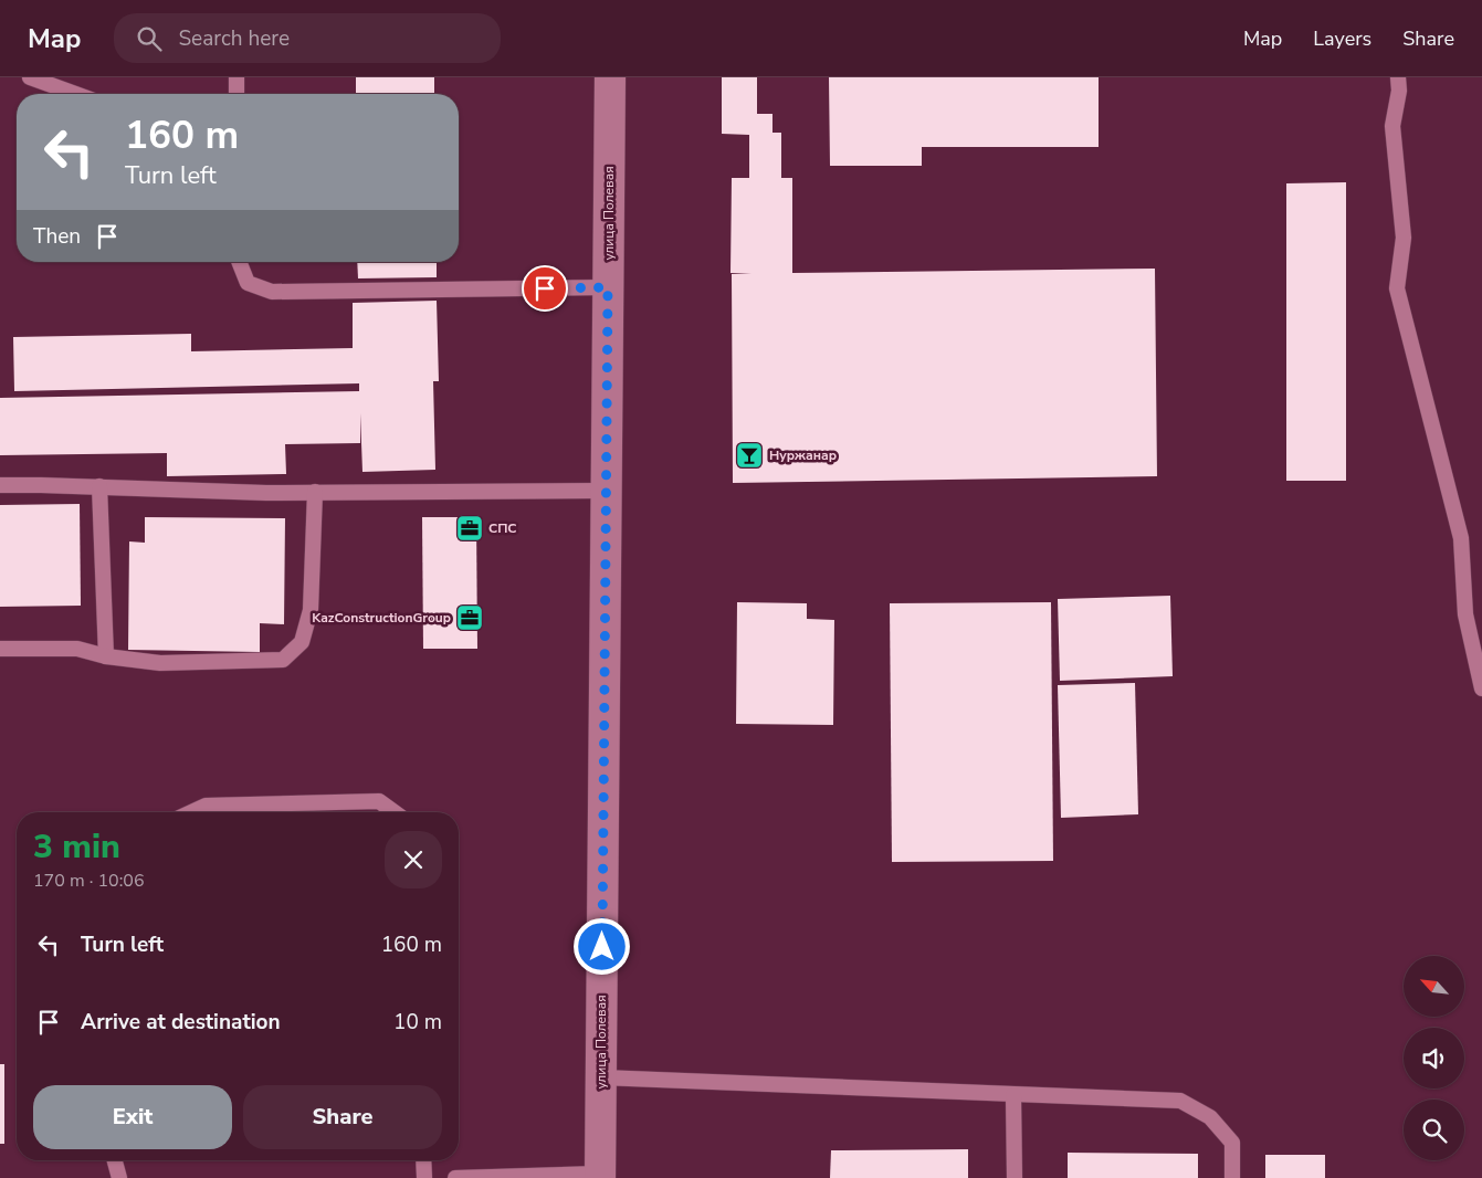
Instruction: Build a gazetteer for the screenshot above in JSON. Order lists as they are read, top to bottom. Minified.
{"streets":{"street":["улица Полевая"]},"places":{"bar":["Нуржанар"],"office":["СПС","KazConstructionGroup"]},"north":"top left","page":{"header":"Map","search":"Search here","nav":["Map","Layers","Share"],"turn":["160 m","Turn left"],"then":"Then","heading":["3 min","170 m · 10:06"],"list":[{"name":"Turn left","value":"160 m"},{"name":"Arrive at destination","value":"10 m"}],"buttons":["Exit","Share"]}}
